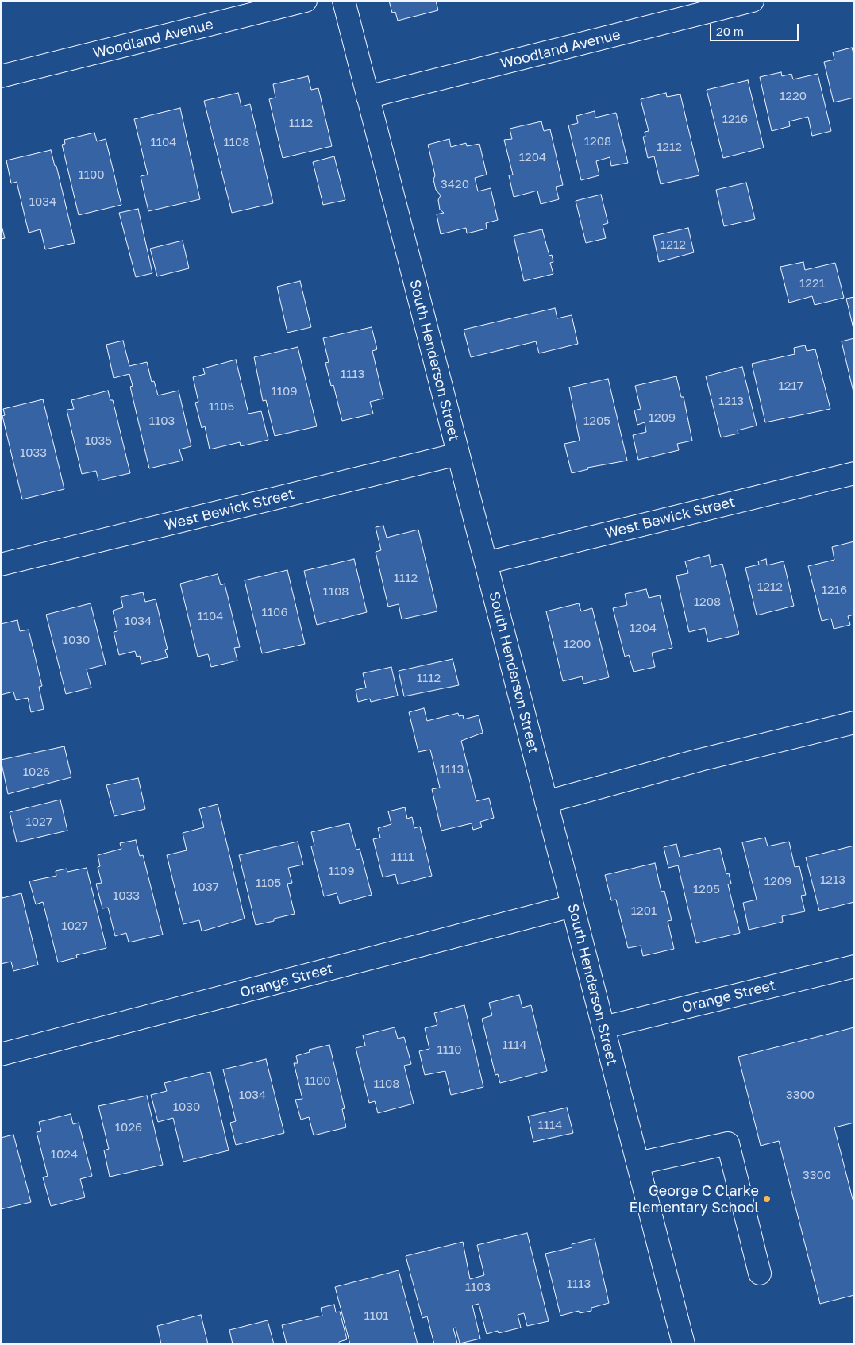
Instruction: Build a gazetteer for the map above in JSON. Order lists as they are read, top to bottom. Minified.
{"streets":{"street":["Woodland Avenue","South Henderson Street","West Bewick Street","Orange Street"]},"crossings":[["Woodland Avenue","South Henderson Street"],["South Henderson Street","West Bewick Street"],["South Henderson Street","Orange Street"]],"places":["George C Clarke Elementary School"],"house_numbers":["1220","1216","1112","1208","1104","1108","1212","1204","1100","3420","1034","1212","1221","1113","1217","1109","1213","1105","1209","1103","1205","1035","1033","1112","1212","1216","1108","1208","1106","1104","1034","1204","1030","1200","1112","1113","1026","1027","1111","1109","1213","1209","1105","1037","1205","1033","1201","1027","1114","1110","1100","1108","1034","3300","1030","1114","1026","1024","3300","1113","1103","1101"],"scale_bar":"20 m"}
